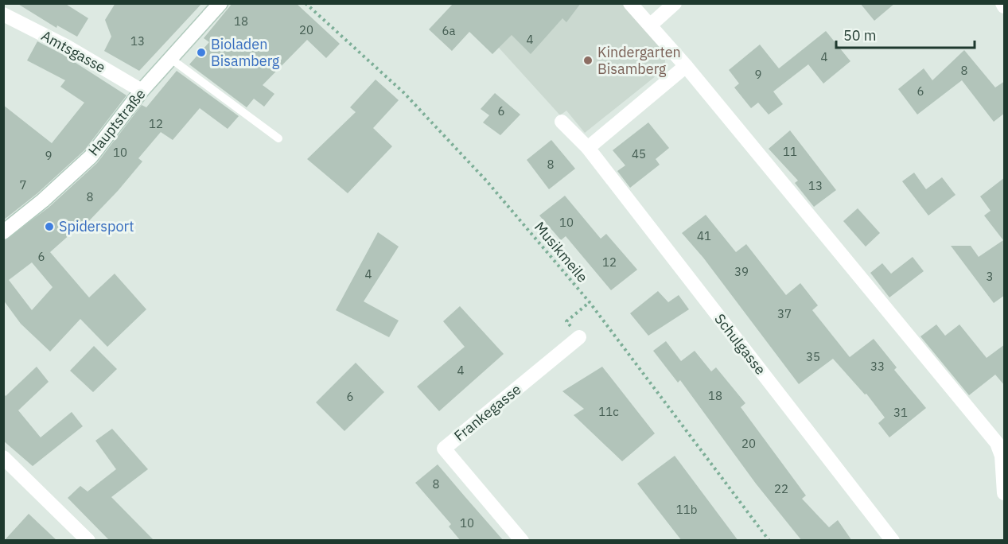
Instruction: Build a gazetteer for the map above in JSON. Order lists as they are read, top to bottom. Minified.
{"streets":{"street":["Amtsgasse","Hauptstraße","Schulgasse","Frankegasse"],"path":["Musikmeile"]},"crossings":[["Amtsgasse","Hauptstraße"]],"places":["Bioladen Bisamberg","Kindergarten Bisamberg","Spidersport"],"house_numbers":["18","20","6a","4","13","4","8","9","6","6","12","11","10","45","9","8","7","13","8","10","41","6","12","39","4","3","37","35","33","4","18","6","11c","31","20","8","22","11b","10"],"scale_bar":"50 m"}
